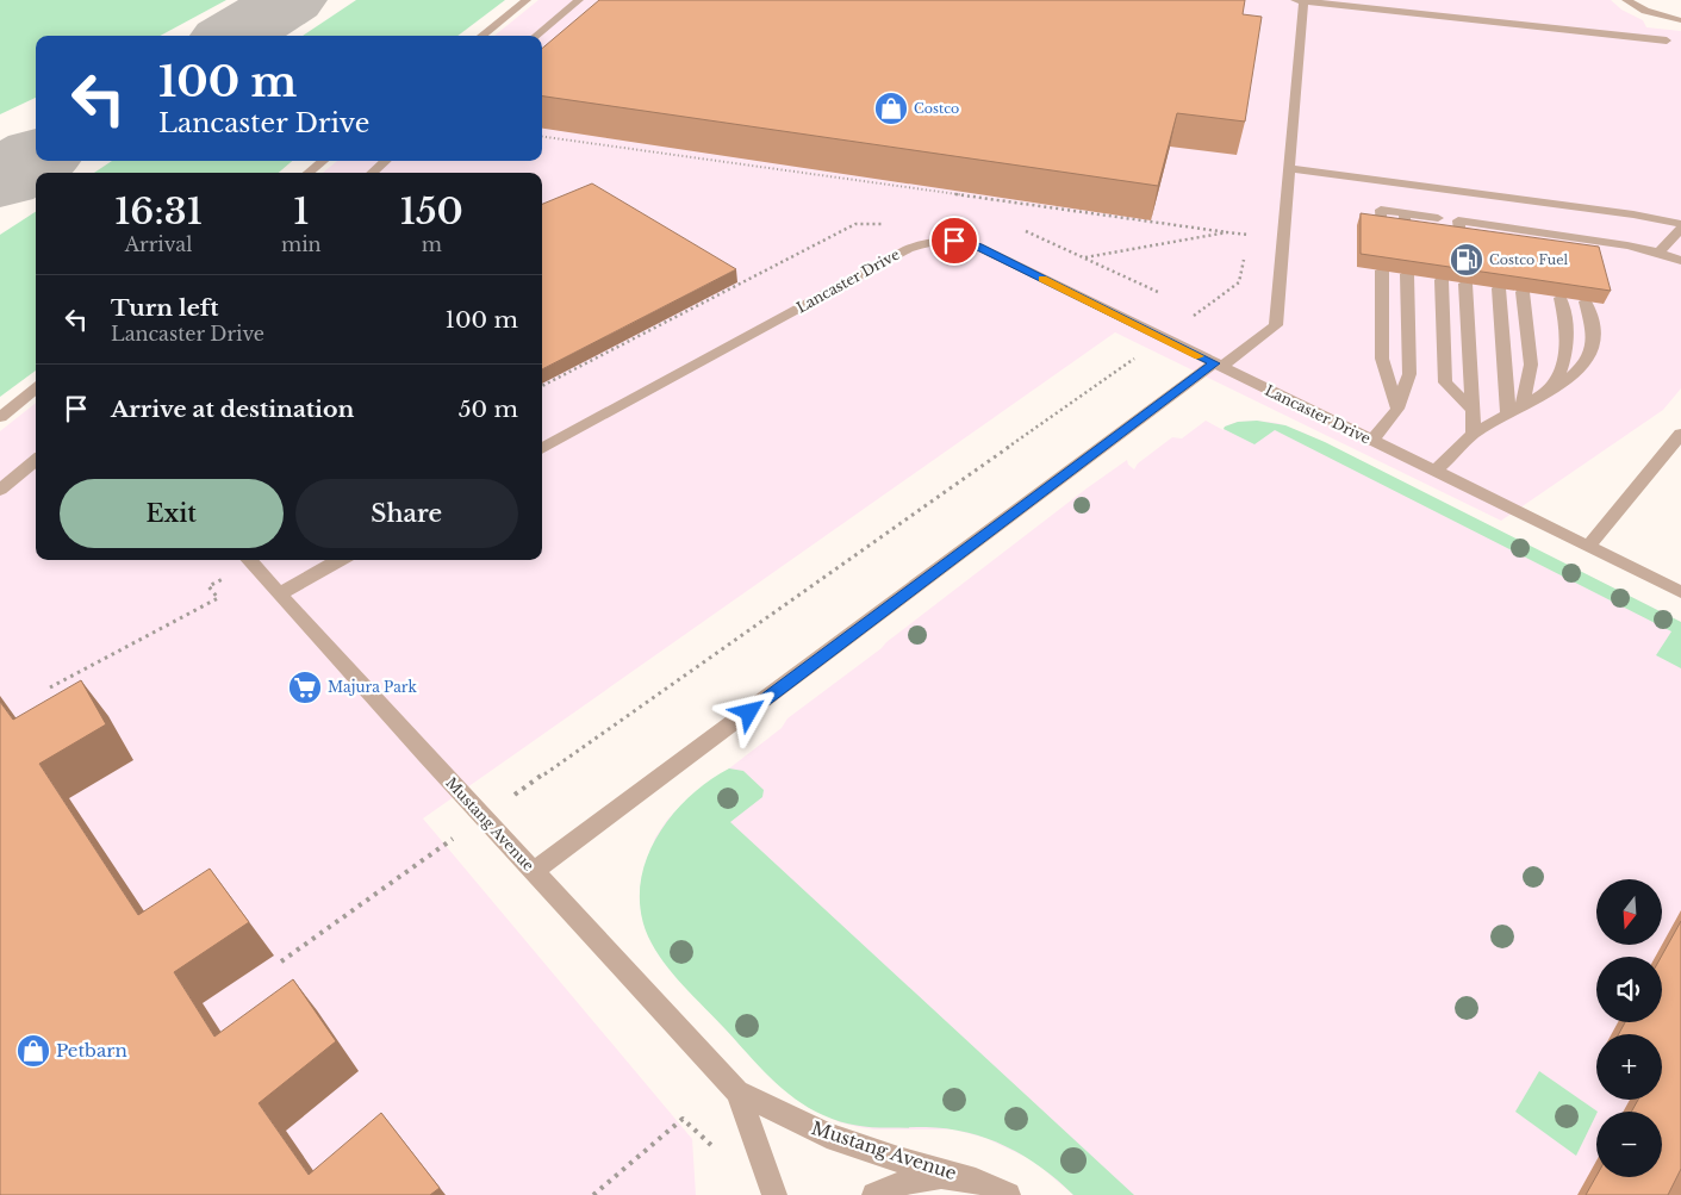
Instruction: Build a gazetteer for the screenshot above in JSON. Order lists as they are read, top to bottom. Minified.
{"streets":{"street":["Lancaster Drive","Mustang Avenue"]},"places":{"shop":["Costco","Petbarn"],"fuel station":["Costco Fuel"],"supermarket":["Majura Park"]},"north":"bottom","page":{"turn":["100 m","Lancaster Drive"],"eta":["16:31","Arrival","1","min","150","m"],"list":[{"name":"Turn left","note":"Lancaster Drive","value":"100 m"},{"name":"Arrive at destination","value":"50 m"}],"buttons":["Exit","Share"],"map_buttons":["+","−"]}}
